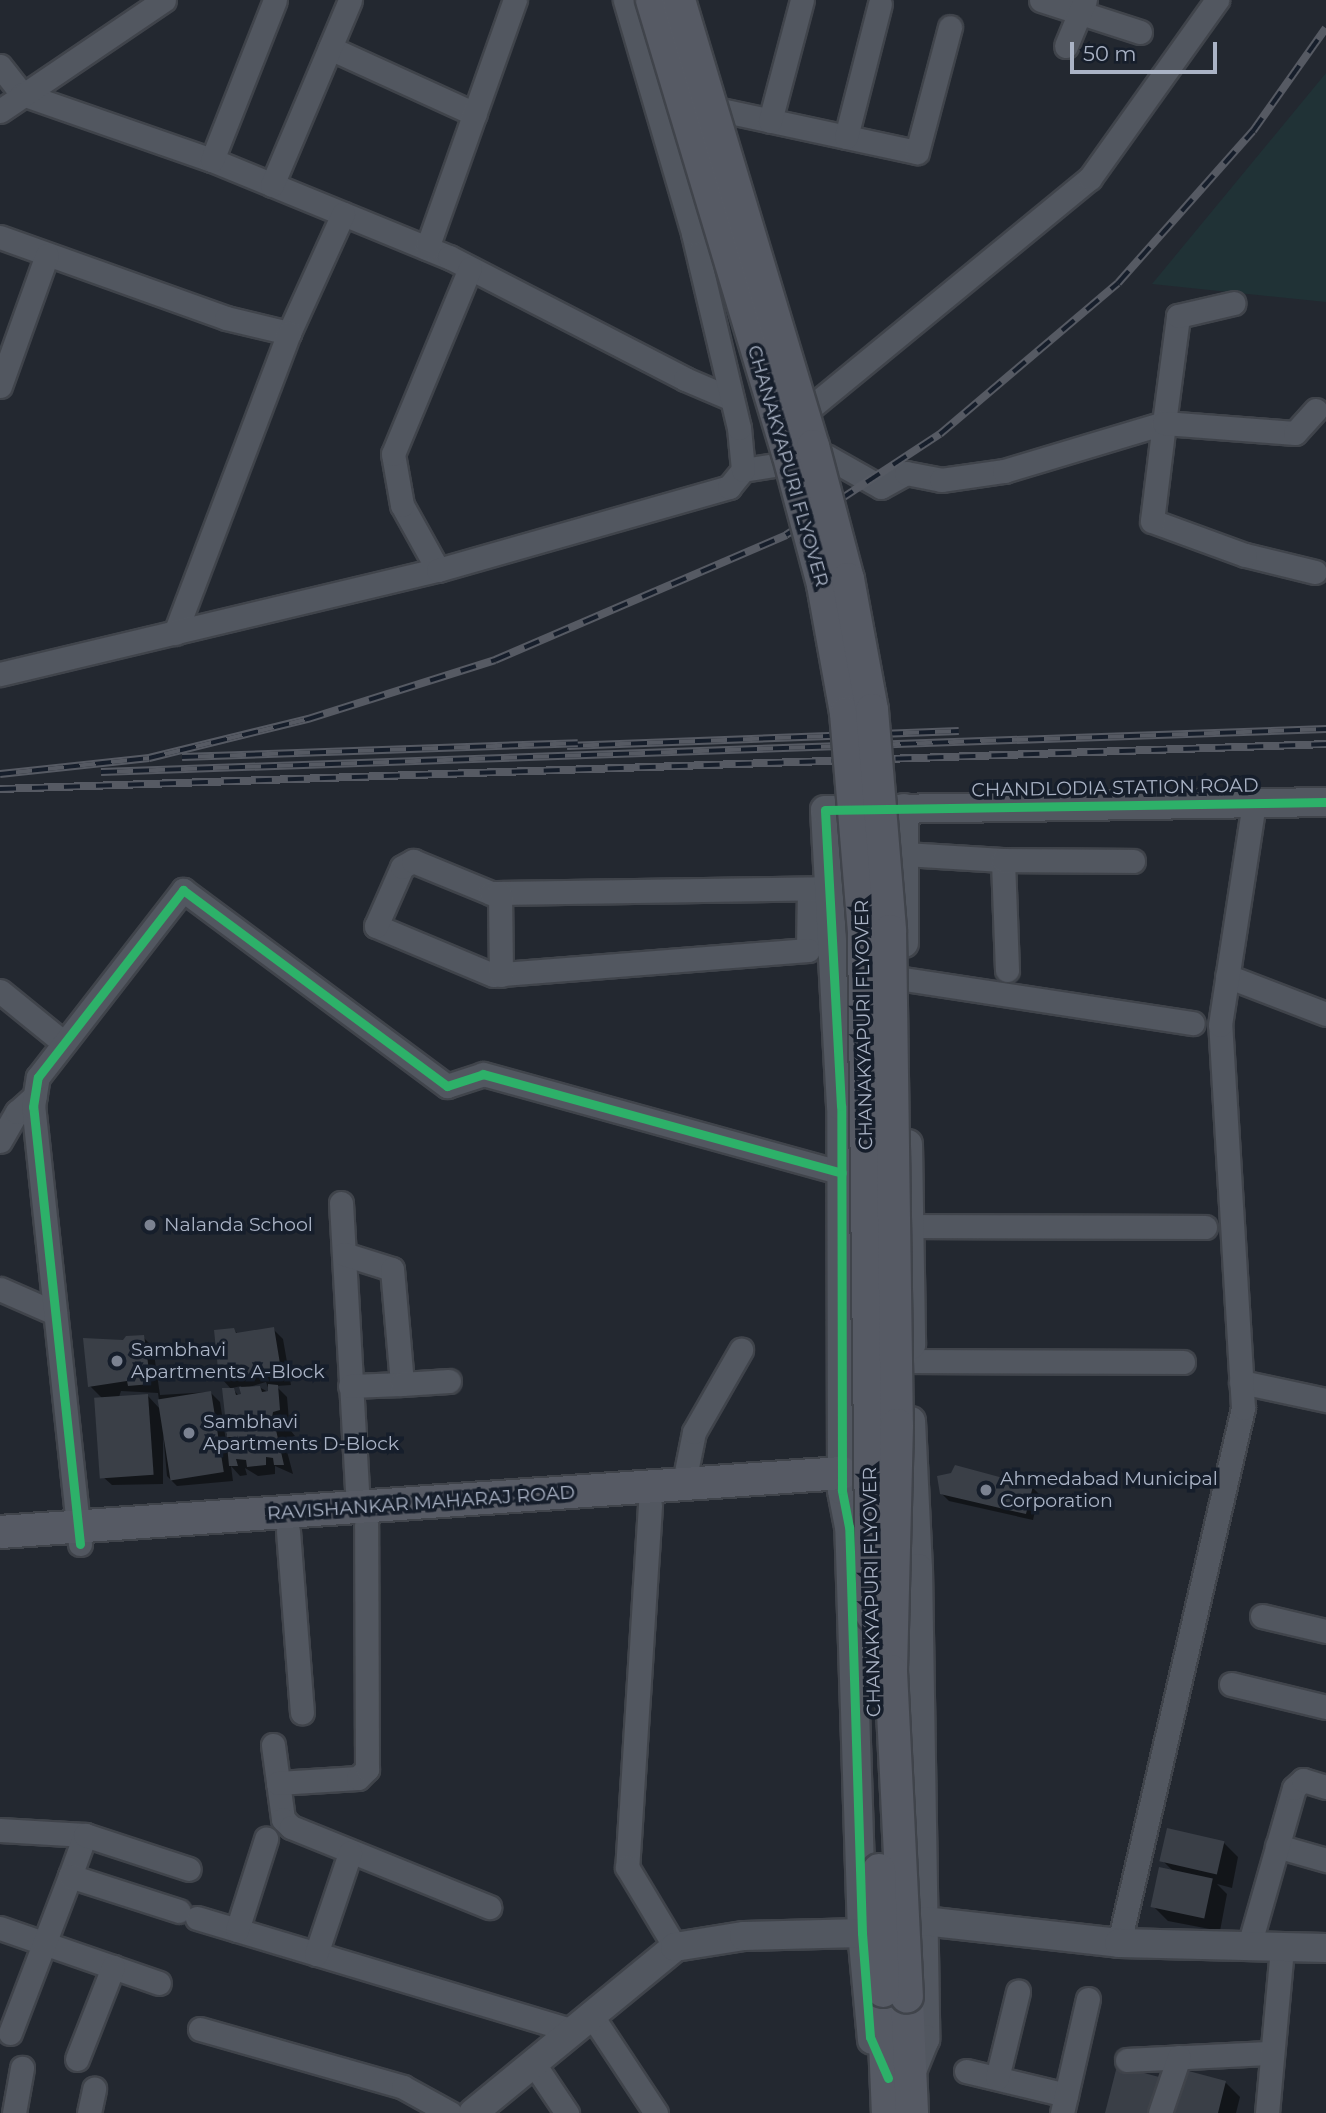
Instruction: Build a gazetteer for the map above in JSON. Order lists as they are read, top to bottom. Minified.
{"streets":{"main road":["CHANAKYAPURI FLYOVER","RAVISHANKAR MAHARAJ ROAD"],"street":["CHANDLODIA STATION ROAD"]},"places":["Nalanda School","Sambhavi Apartments A-Block","Sambhavi Apartments D-Block","Ahmedabad Municipal Corporation"],"scale_bar":"50 m"}
